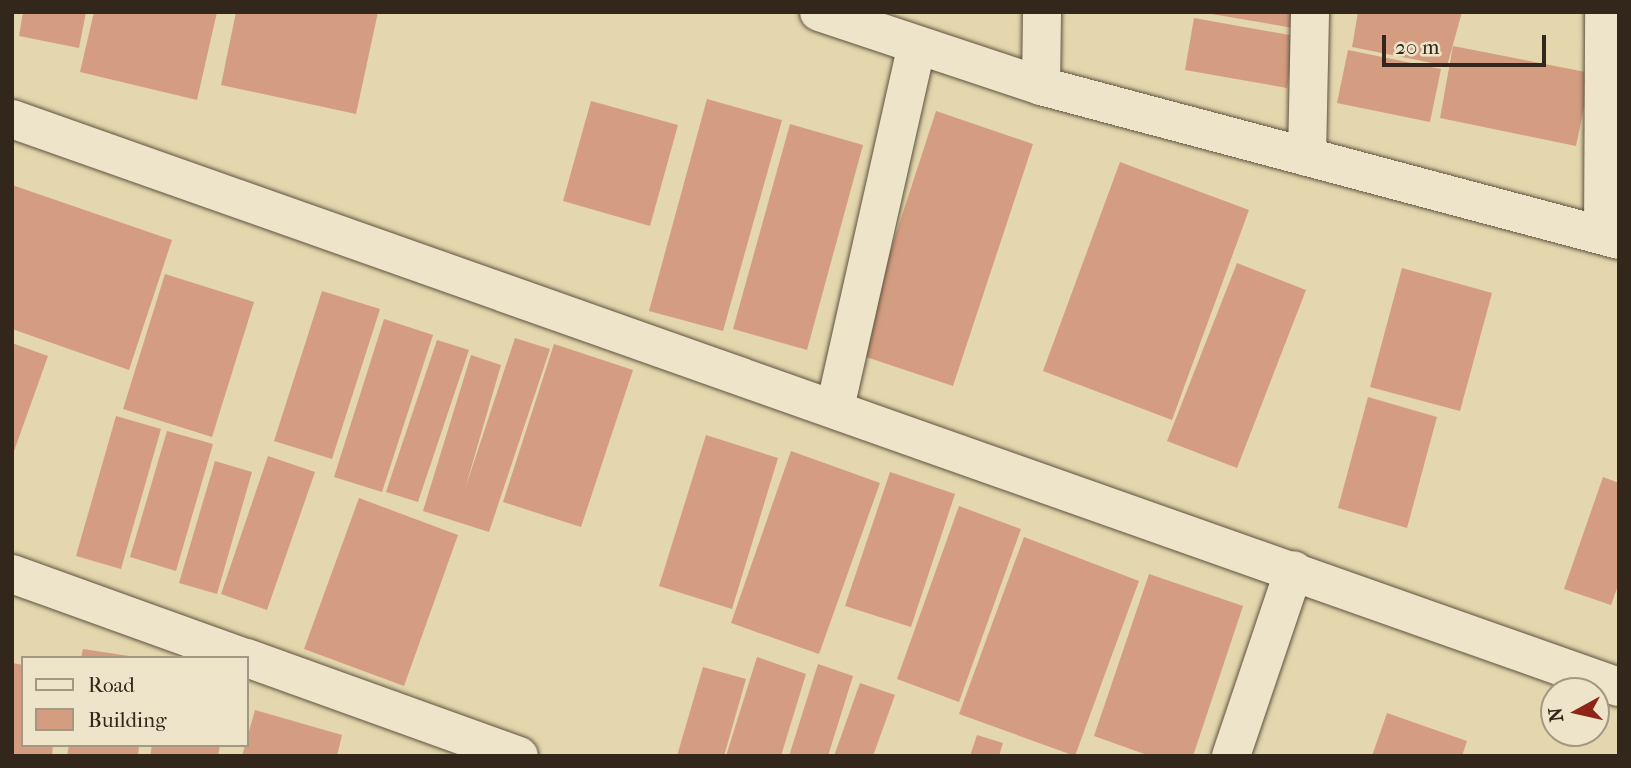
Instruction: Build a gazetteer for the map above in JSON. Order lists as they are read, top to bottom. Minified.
{"legend":["Road","Building"],"scale_bar":"20 m","north":"left"}
